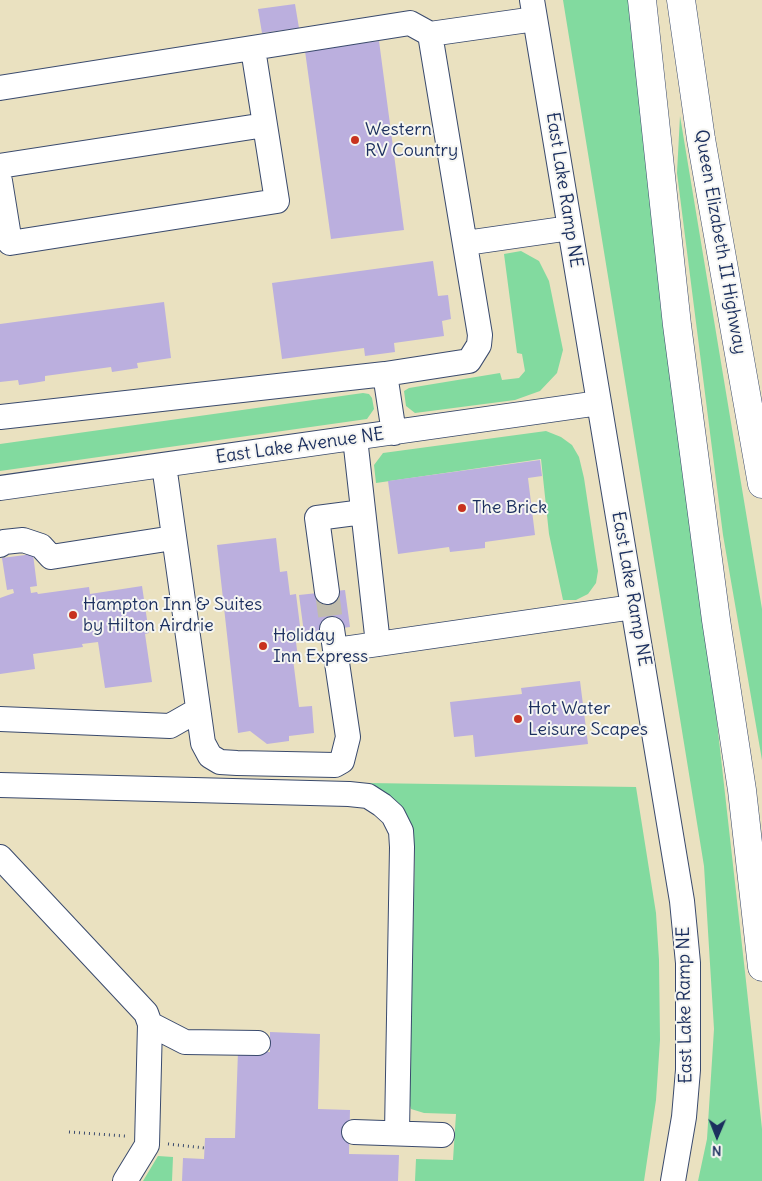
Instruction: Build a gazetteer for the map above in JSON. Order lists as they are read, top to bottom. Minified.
{"streets":{"highway":["Queen Elizabeth II Highway"],"street":["East Lake Ramp NE","East Lake Avenue NE"]},"crossings":[["East Lake Ramp NE","East Lake Avenue NE"]],"places":["Western RV Country","The Brick","Hampton Inn & Suites by Hilton Airdrie","Holiday Inn Express","Hot Water Leisure Scapes"],"north":"bottom"}
